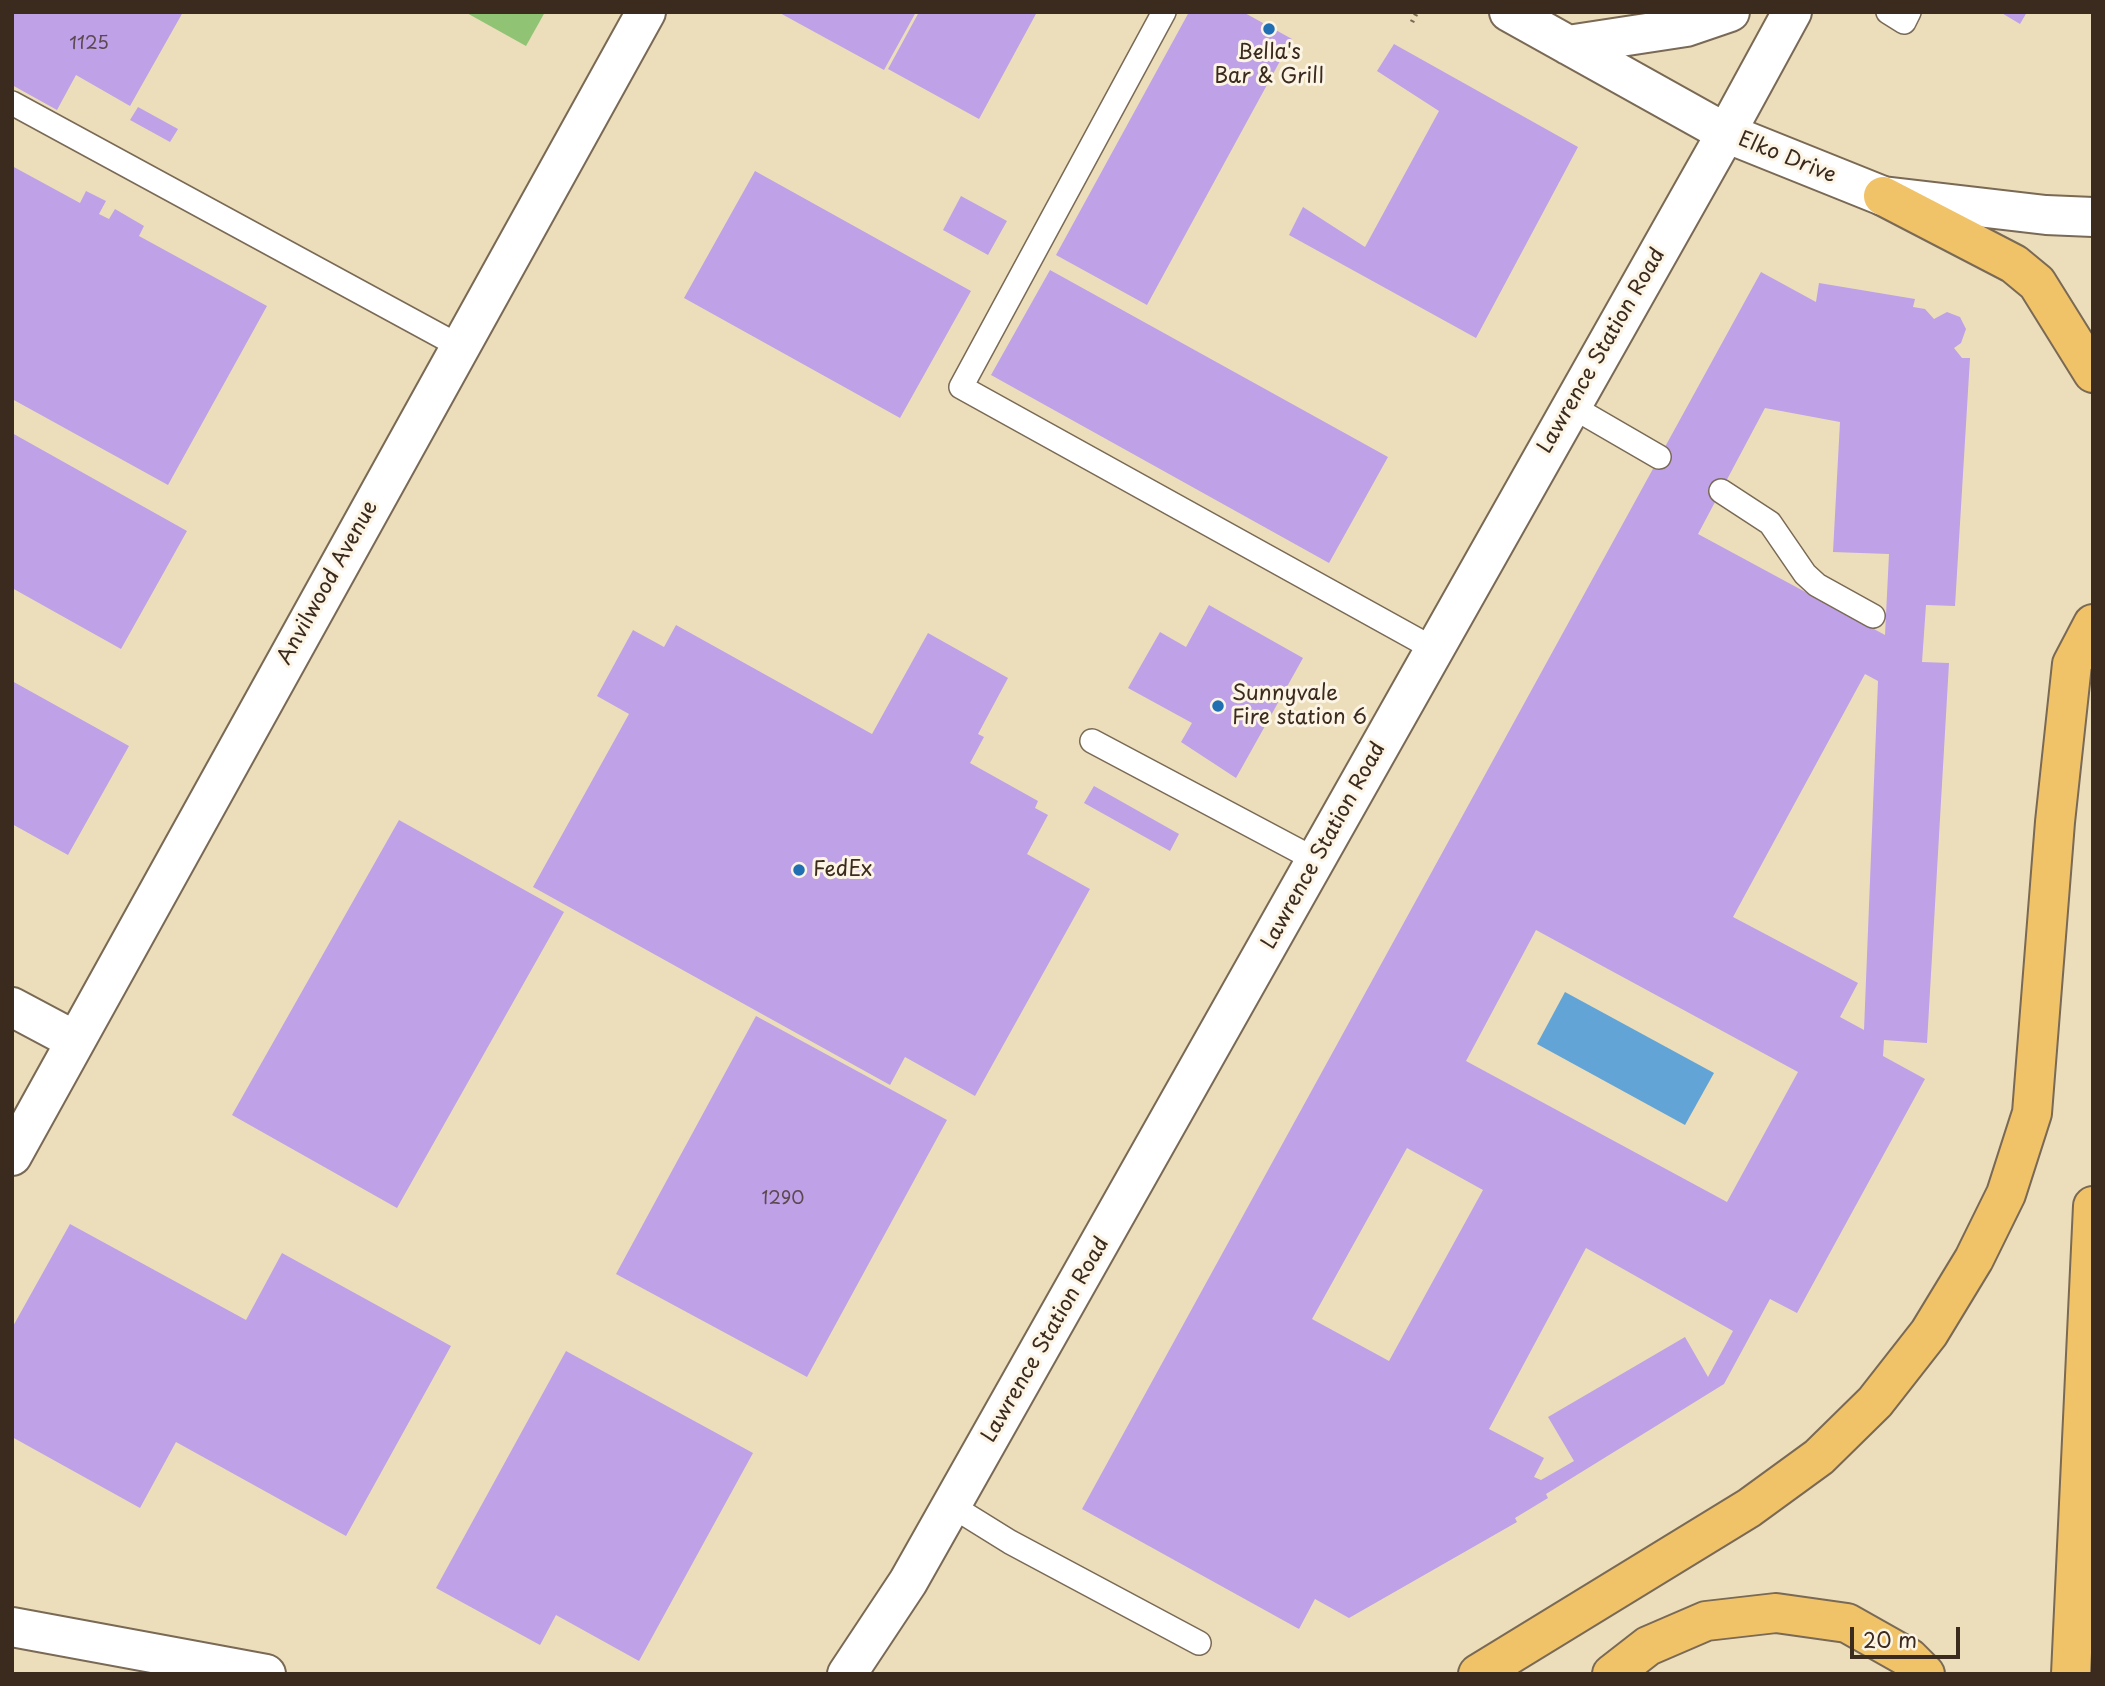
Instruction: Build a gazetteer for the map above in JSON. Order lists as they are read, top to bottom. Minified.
{"streets":{"street":["Elko Drive","Lawrence Station Road","Anvilwood Avenue"]},"crossings":[["Elko Drive","Lawrence Station Road"]],"places":["Bella's Bar & Grill","Sunnyvale Fire station 6","FedEx"],"house_numbers":["1125","1290"],"scale_bar":"20 m"}
